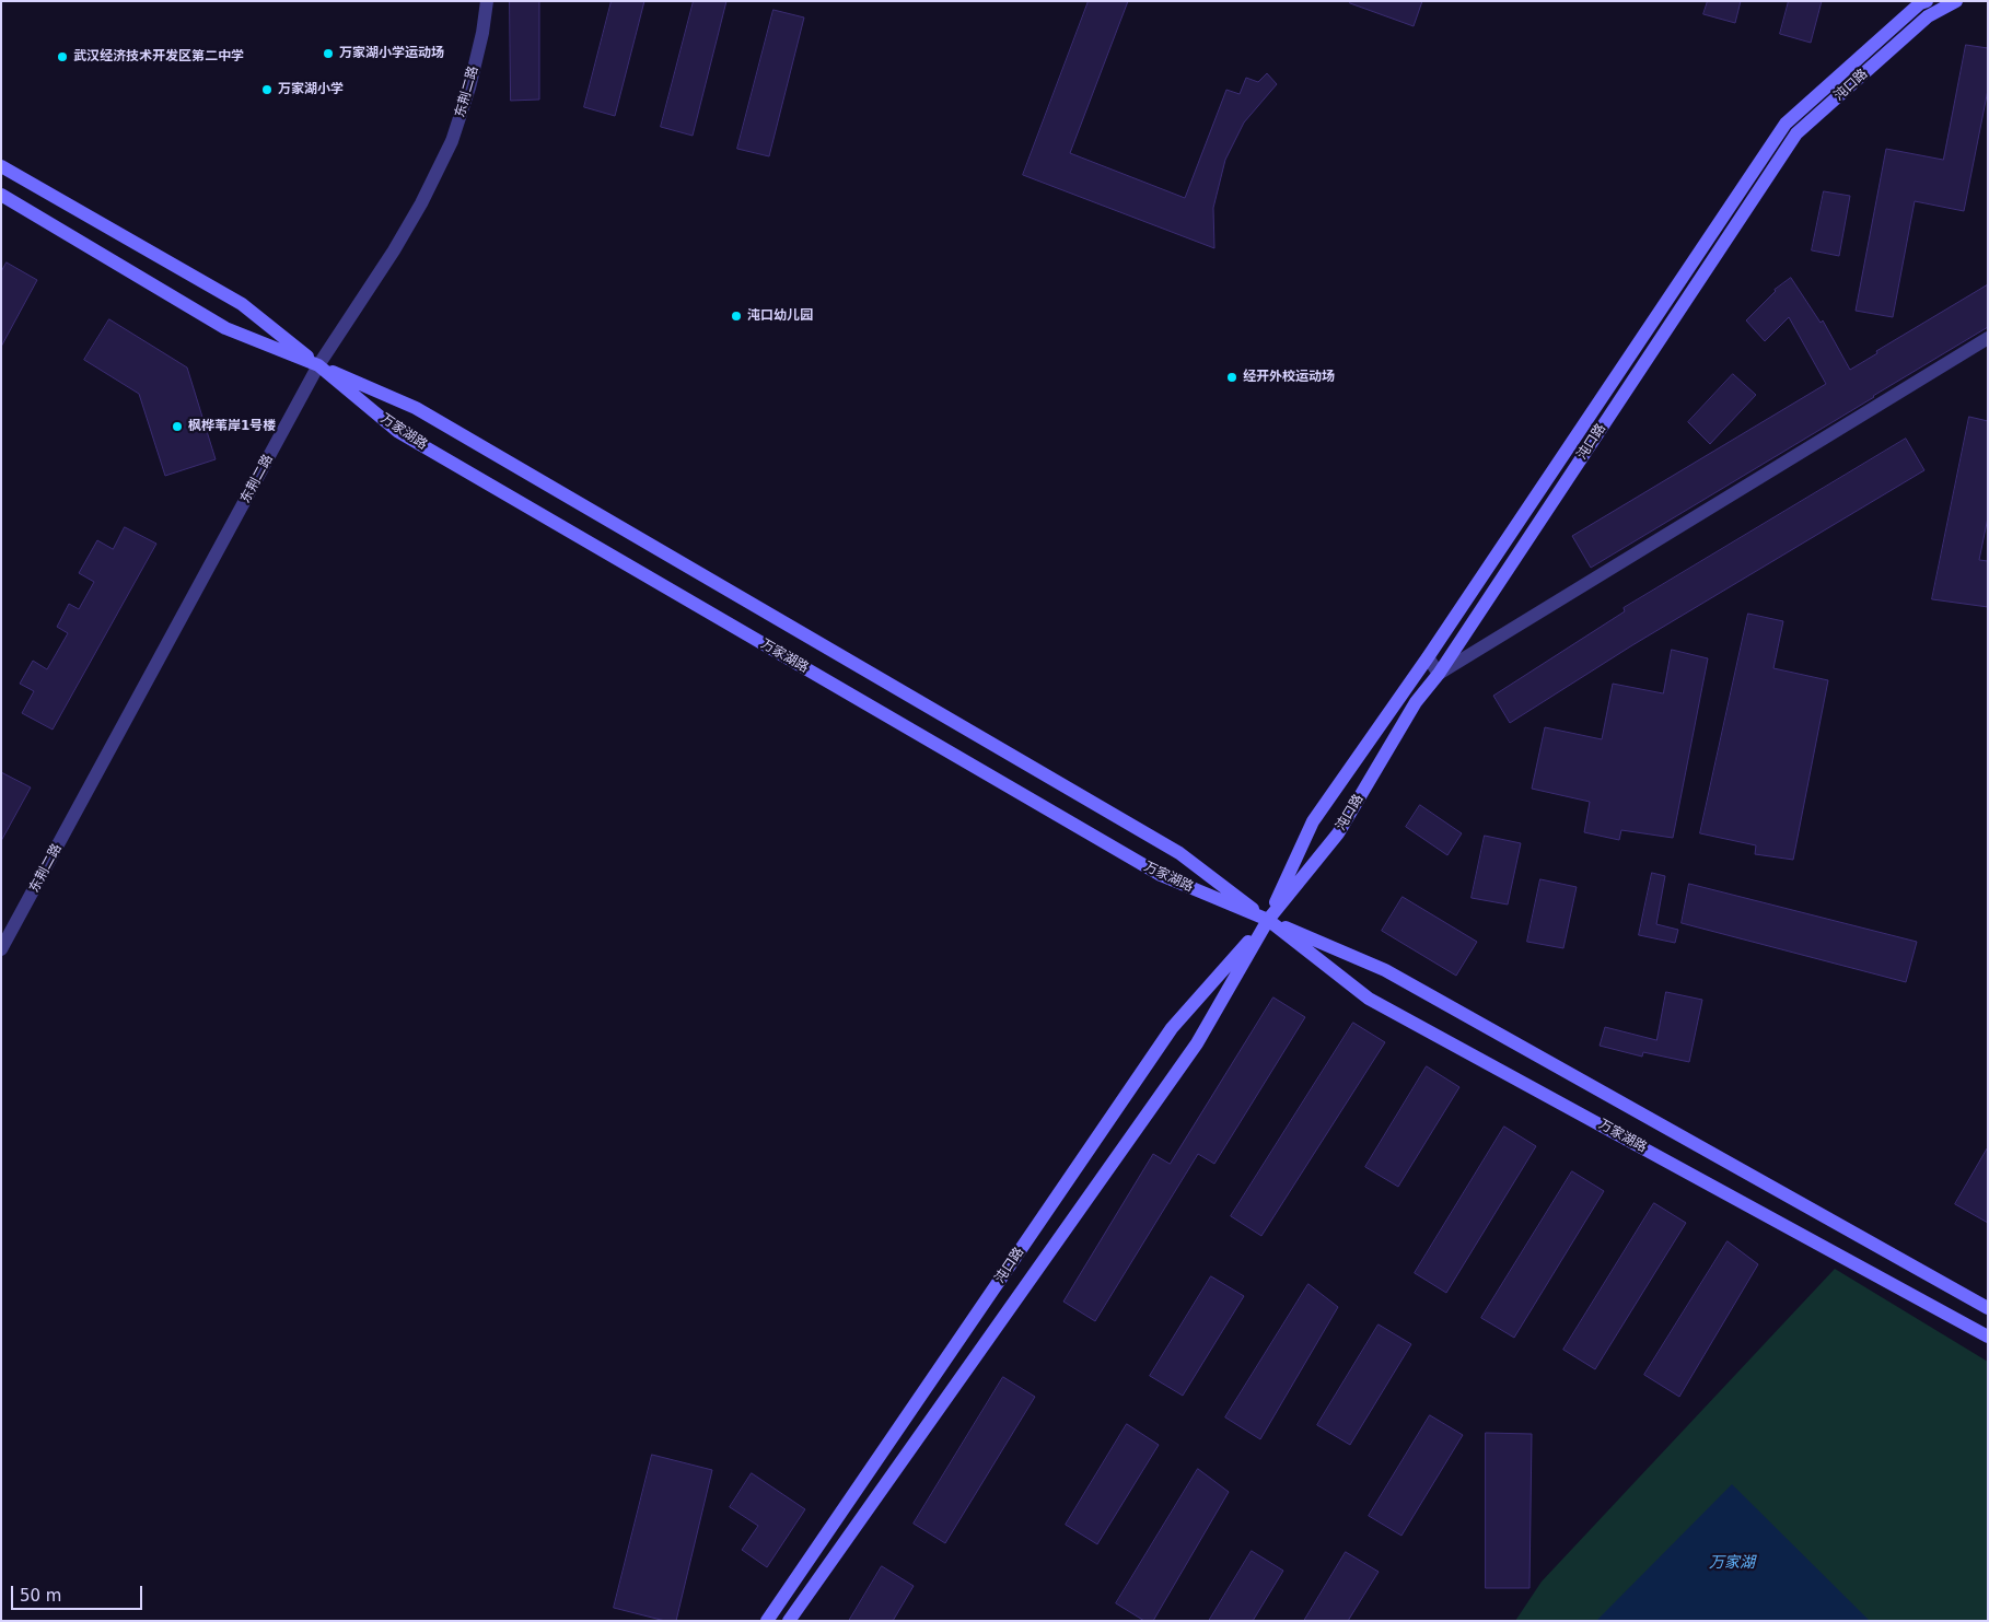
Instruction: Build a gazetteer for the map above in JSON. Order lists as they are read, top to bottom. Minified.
{"streets":{"main road":["沌口路","万家湖路"],"street":["东荆二路"]},"crossings":[["沌口路","万家湖路"],["东荆二路","万家湖路"]],"water":["万家湖"],"places":["万家湖小学运动场","武汉经济技术开发区第二中学","万家湖小学","沌口幼儿园","经开外校运动场","枫桦苇岸1号楼"],"scale_bar":"50 m"}
